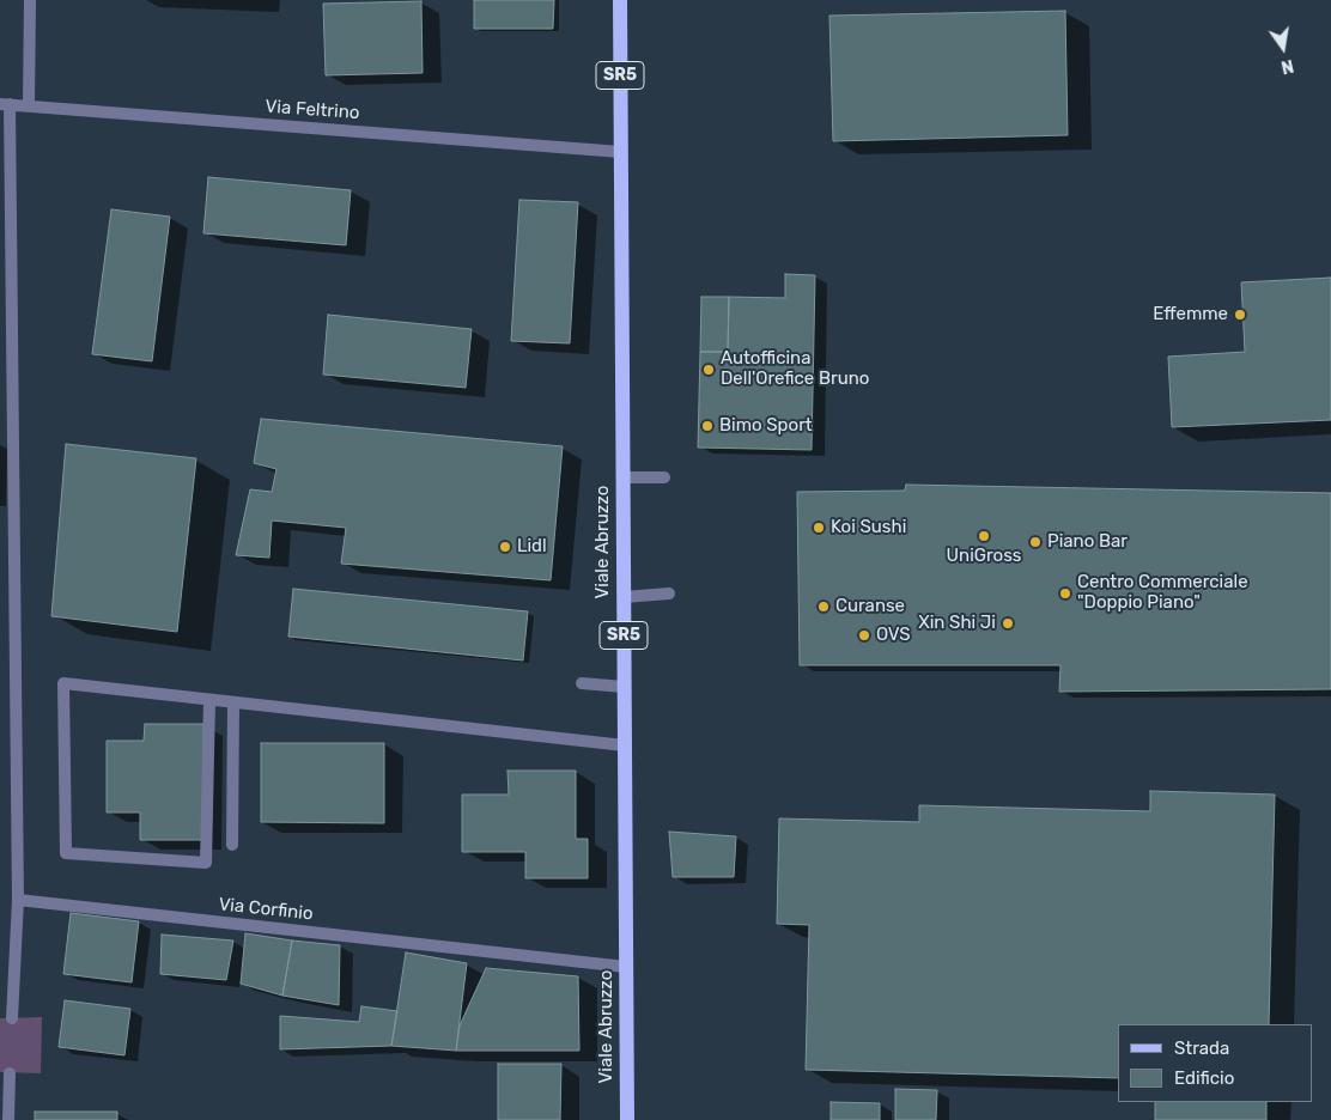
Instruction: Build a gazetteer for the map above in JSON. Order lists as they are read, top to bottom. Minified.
{"streets":{"main road":["SR5","Viale Abruzzo"],"street":["Via Feltrino","Via Corfinio"]},"crossings":[["Via Feltrino","Viale Abruzzo"],["Viale Abruzzo","Via Corfinio"]],"places":["Effemme","Autofficina Dell'Orefice Bruno","Bimo Sport","Koi Sushi","UniGross","Piano Bar","Lidl","Centro Commerciale \"Doppio Piano\"","Curanse","Xin Shi Ji","OVS"],"legend":["Strada","Edificio"],"north":"bottom"}
